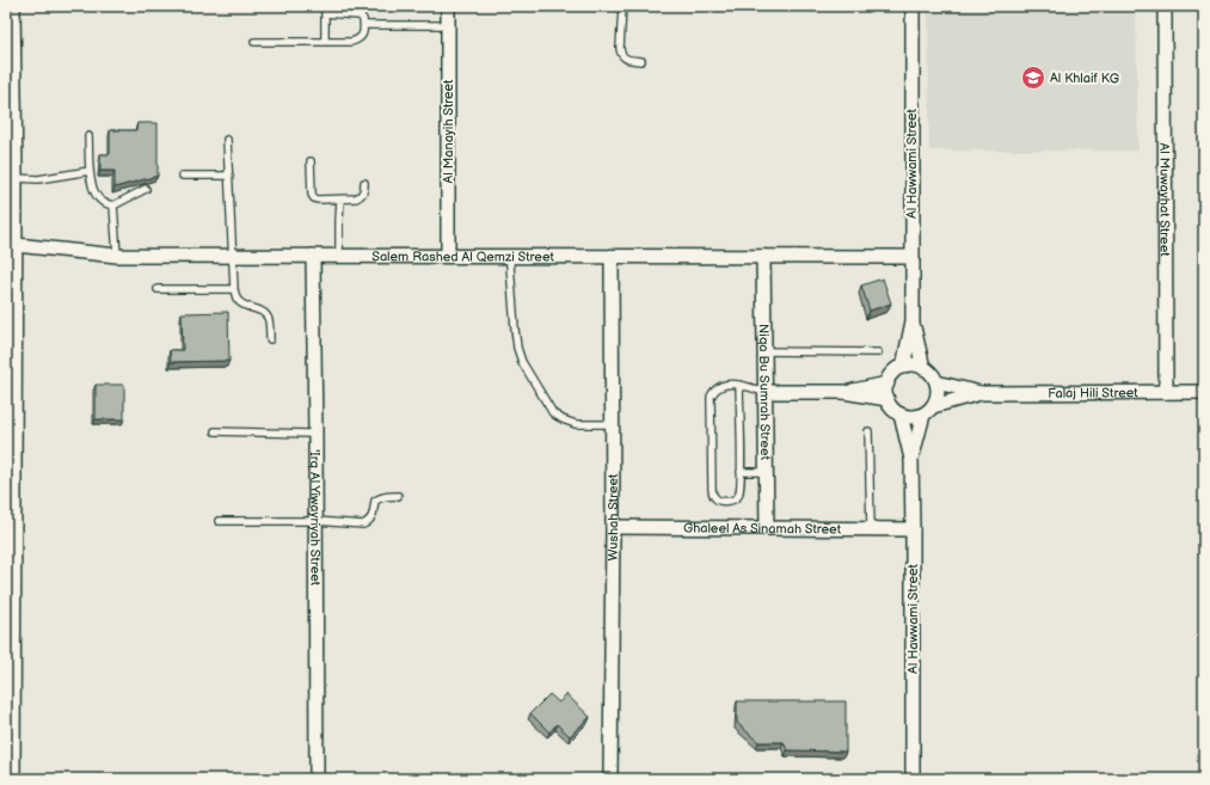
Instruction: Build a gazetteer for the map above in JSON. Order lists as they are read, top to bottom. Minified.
{"streets":{"street":["Al Manayih Street","Al Hawwami Street","Al Muwayhat Street","Salem Rashed Al Qemzi Street","Niqa Bu Sumrah Street","Falaj Hili Street","'Irq Al Yiwayriyah Street","Wushah Street","Ghaleel As Sinamah Street"]},"crossings":[["Al Manayih Street","Salem Rashed Al Qemzi Street"],["Al Hawwami Street","Salem Rashed Al Qemzi Street"],["Al Hawwami Street","Falaj Hili Street"],["Al Hawwami Street","Ghaleel As Sinamah Street"],["Al Muwayhat Street","Falaj Hili Street"],["Salem Rashed Al Qemzi Street","Niqa Bu Sumrah Street"],["Salem Rashed Al Qemzi Street","'Irq Al Yiwayriyah Street"],["Salem Rashed Al Qemzi Street","Wushah Street"],["Niqa Bu Sumrah Street","Ghaleel As Sinamah Street"],["Wushah Street","Ghaleel As Sinamah Street"]],"places":{"school or university":["Al Khlaif KG"]}}
